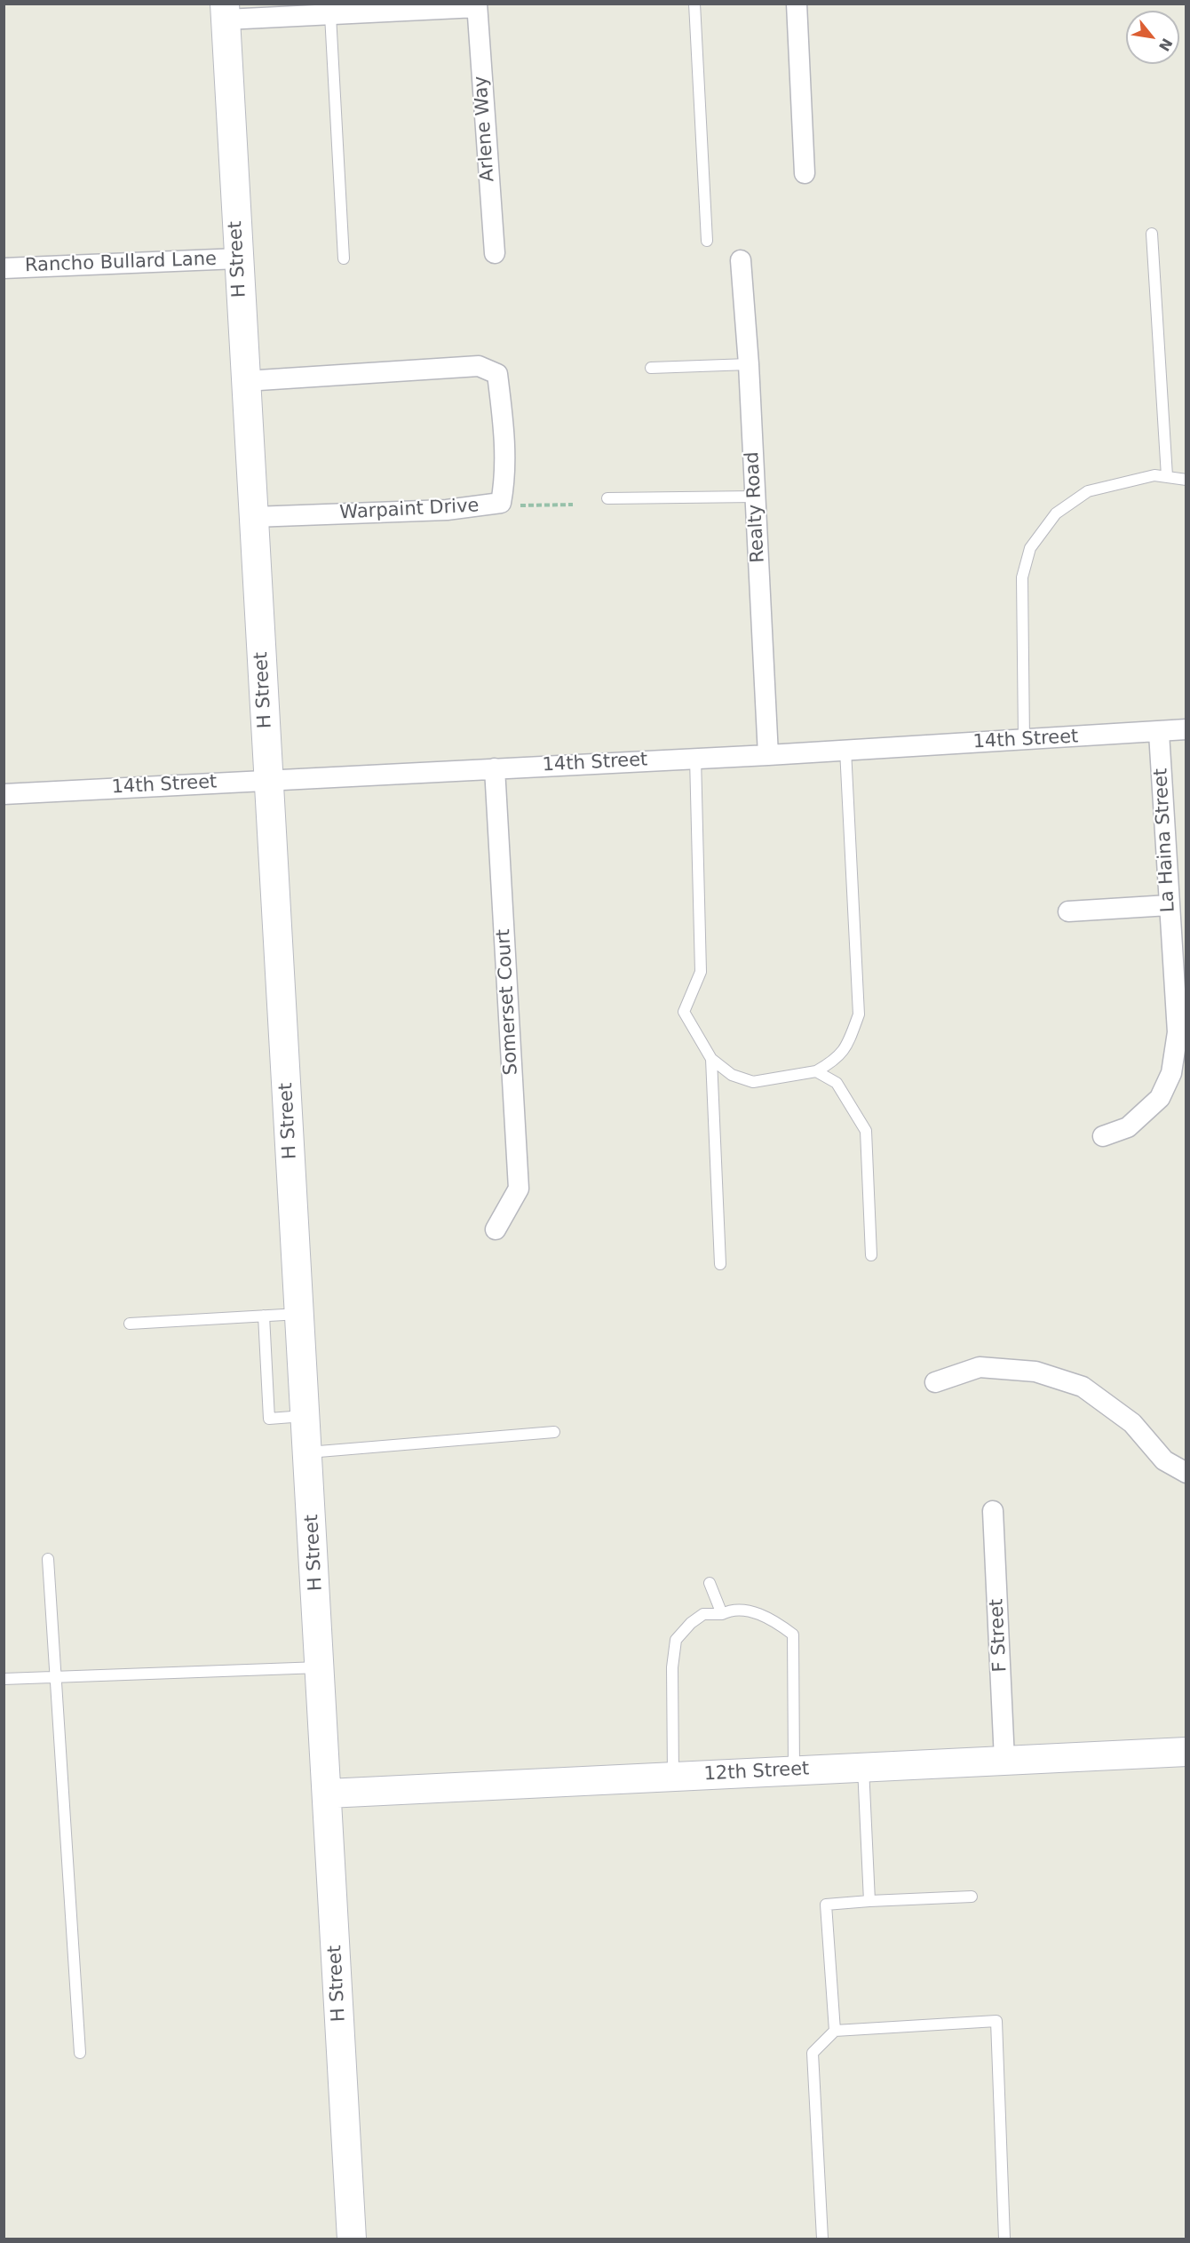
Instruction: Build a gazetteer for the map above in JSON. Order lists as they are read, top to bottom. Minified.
{"streets":{"street":["Arlene Way","H Street","Rancho Bullard Lane","Realty Road","Warpaint Drive","14th Street","La Haina Street","Somerset Court","F Street","12th Street"]},"crossings":[["H Street","Rancho Bullard Lane"],["H Street","Warpaint Drive"],["H Street","14th Street"],["H Street","12th Street"],["Realty Road","14th Street"],["14th Street","La Haina Street"],["14th Street","Somerset Court"],["F Street","12th Street"]],"north":"bottom right"}
